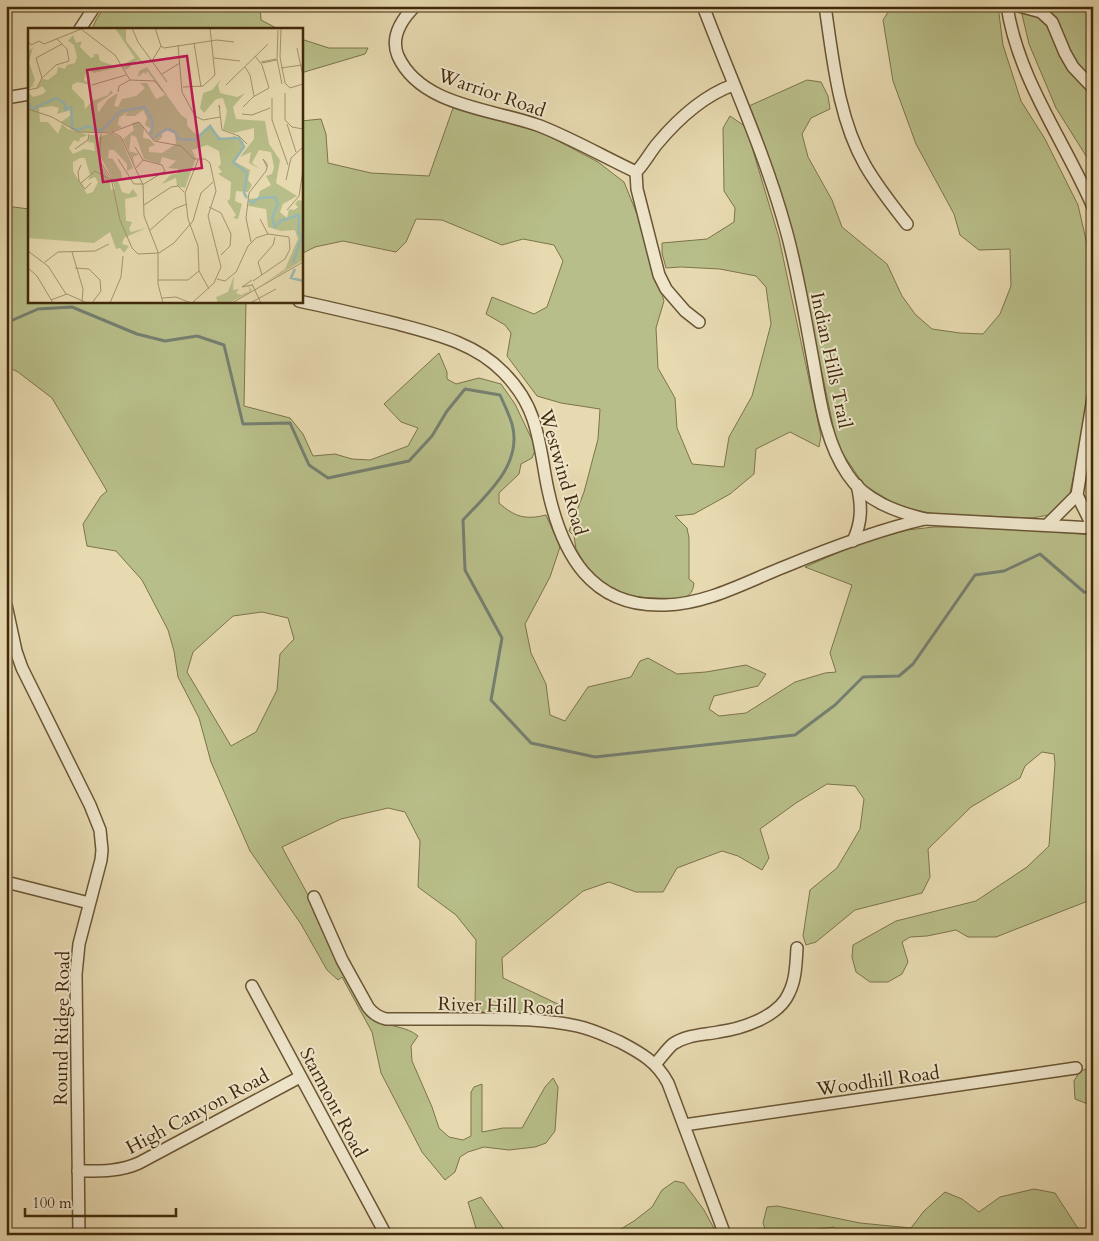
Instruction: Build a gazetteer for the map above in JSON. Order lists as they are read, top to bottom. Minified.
{"streets":{"street":["Warrior Road","Indian Hills Trail","Westwind Road","River Hill Road","Round Ridge Road","Woodhill Road","Starmont Road","High Canyon Road"]},"crossings":[["Indian Hills Trail","Westwind Road"],["River Hill Road","Woodhill Road"],["Round Ridge Road","High Canyon Road"],["Starmont Road","High Canyon Road"]],"scale_bar":"100 m"}
